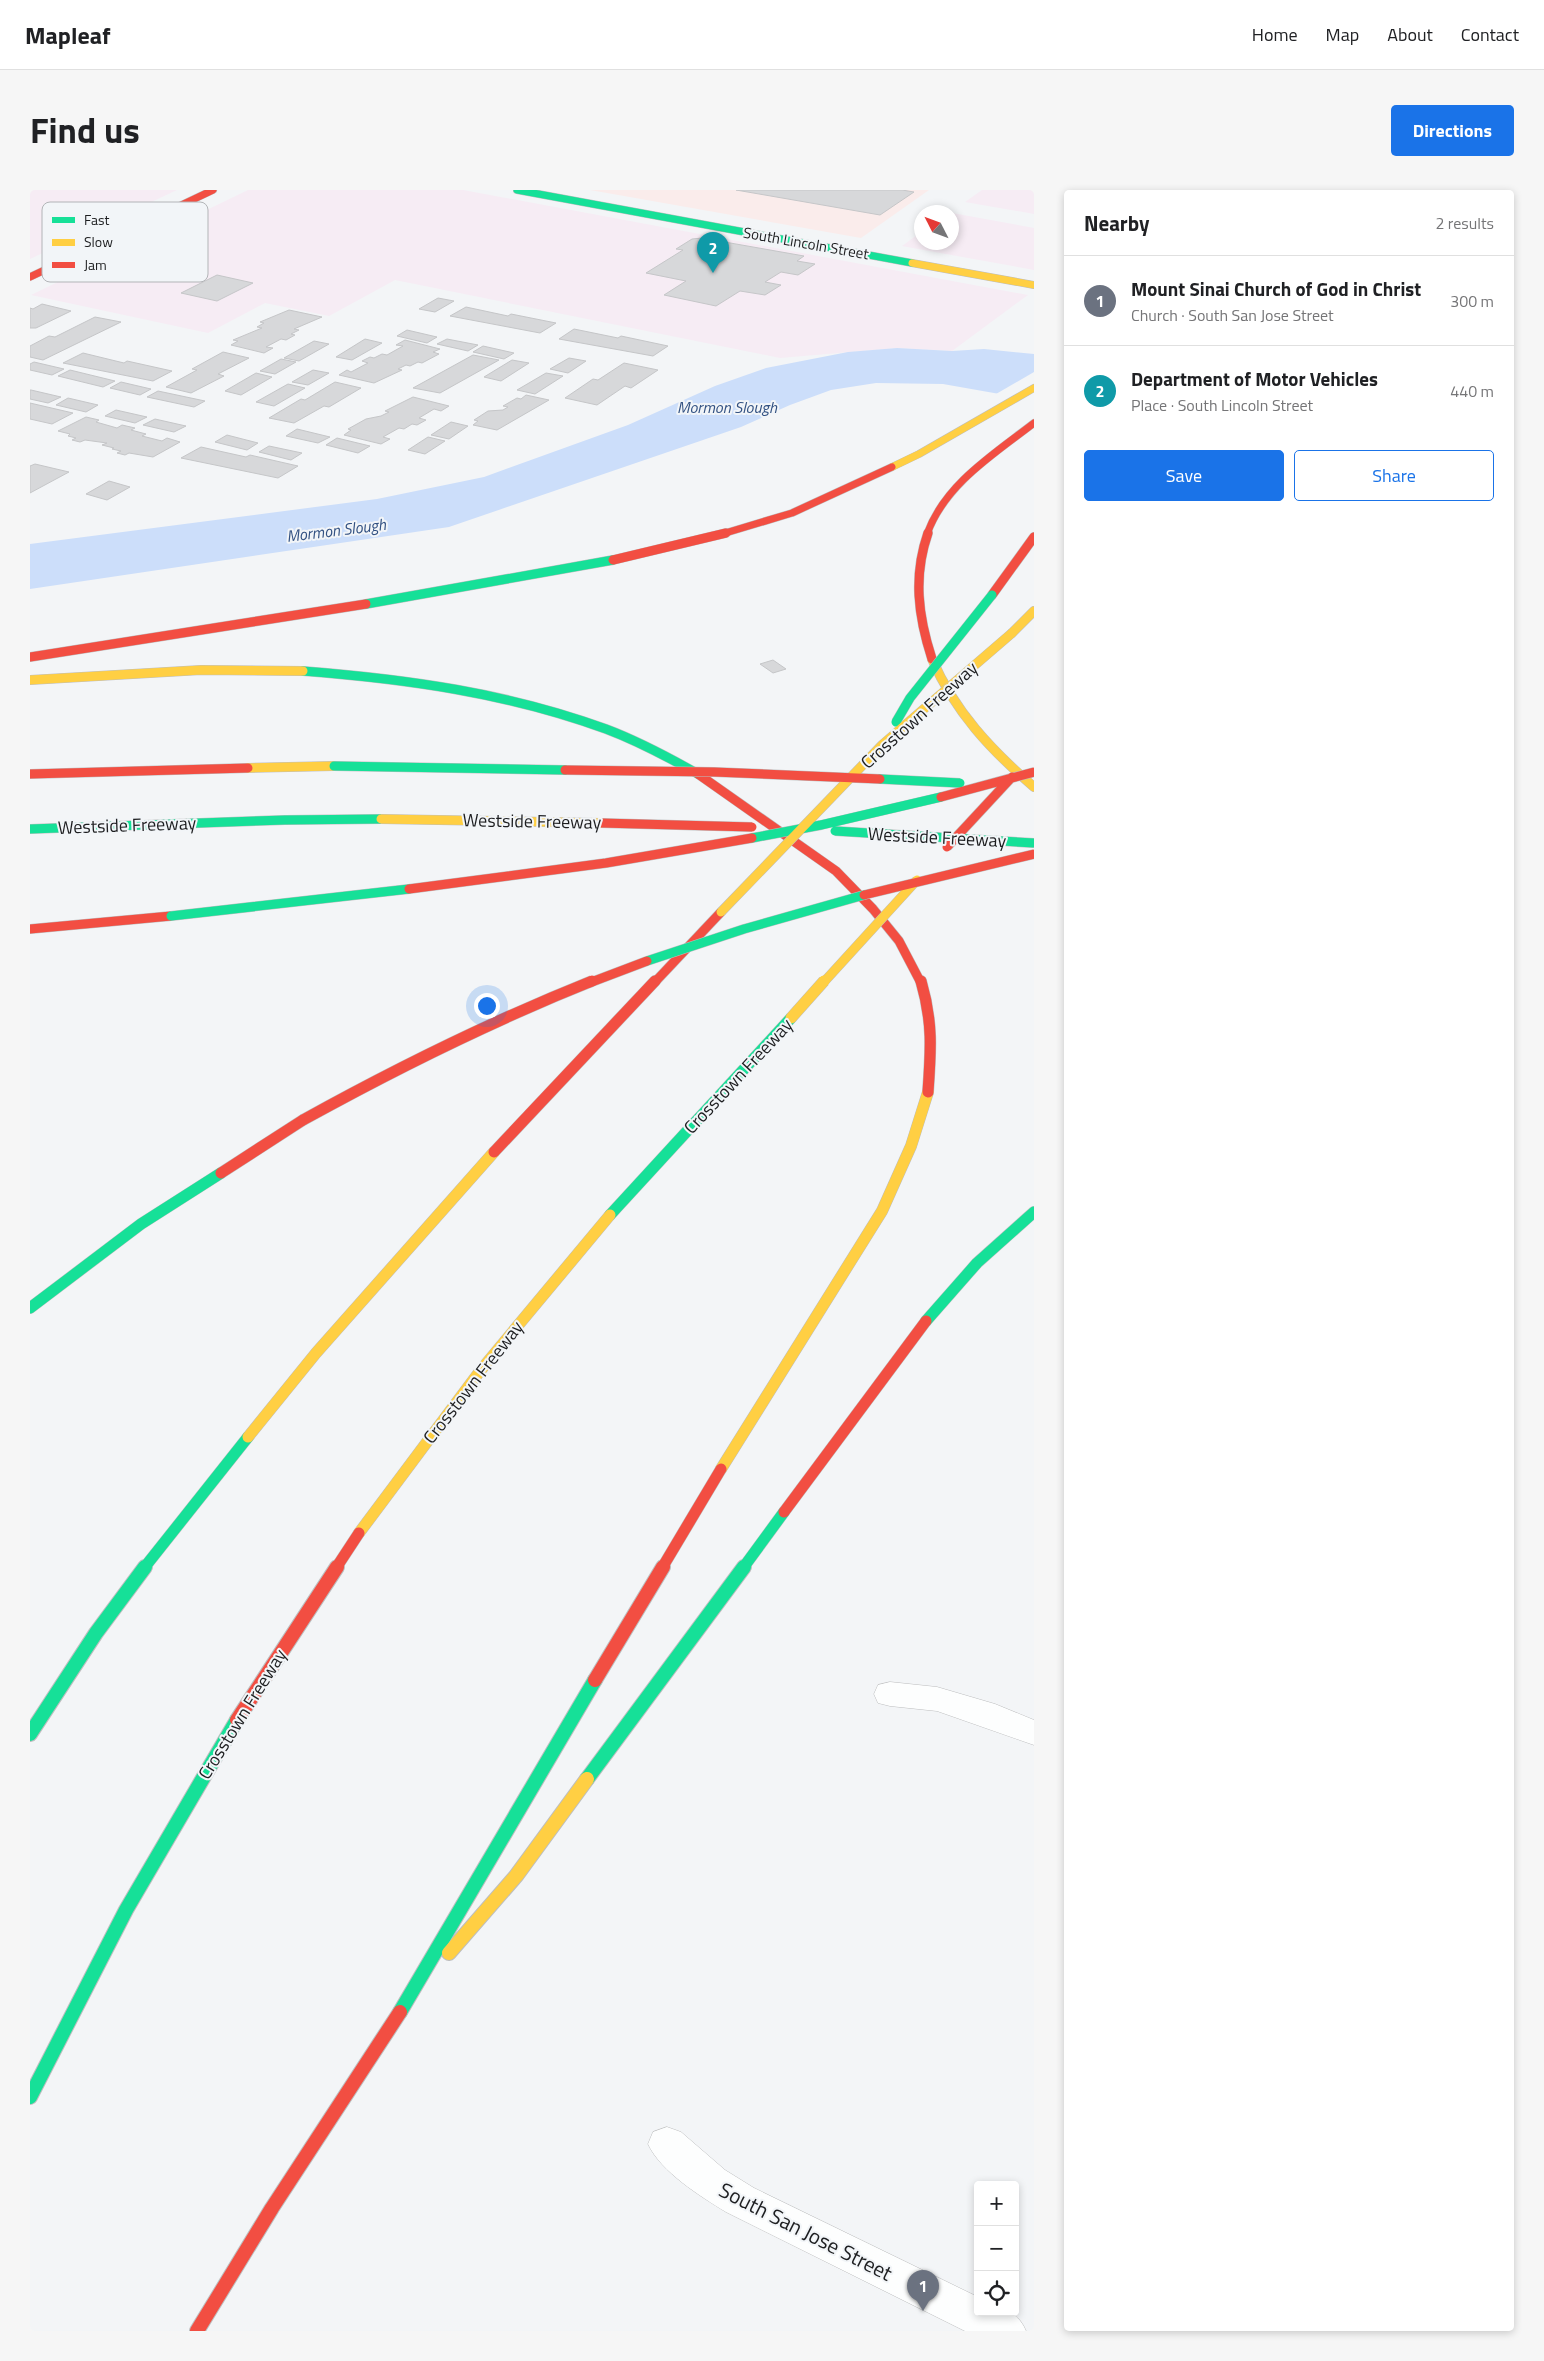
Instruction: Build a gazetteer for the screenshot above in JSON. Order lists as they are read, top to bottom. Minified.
{"streets":{"main road":["South Lincoln Street","Crosstown Freeway","Westside Freeway"],"street":["South San Jose Street"]},"water":["Mormon Slough"],"legend":["Fast","Slow","Jam"],"north":"top left","page":{"header":"Mapleaf","nav":["Home","Map","About","Contact"],"title":"Find us","buttons":["Directions",["Save","Share"]],"heading":["Nearby","2 results"],"pins":["2","1"],"list":[{"mark":"1","name":"Mount Sinai Church of God in Christ","note":"Church · South San Jose Street","value":"300 m"},{"mark":"2","name":"Department of Motor Vehicles","note":"Place · South Lincoln Street","value":"440 m"}],"map_buttons":["+","−"]}}
